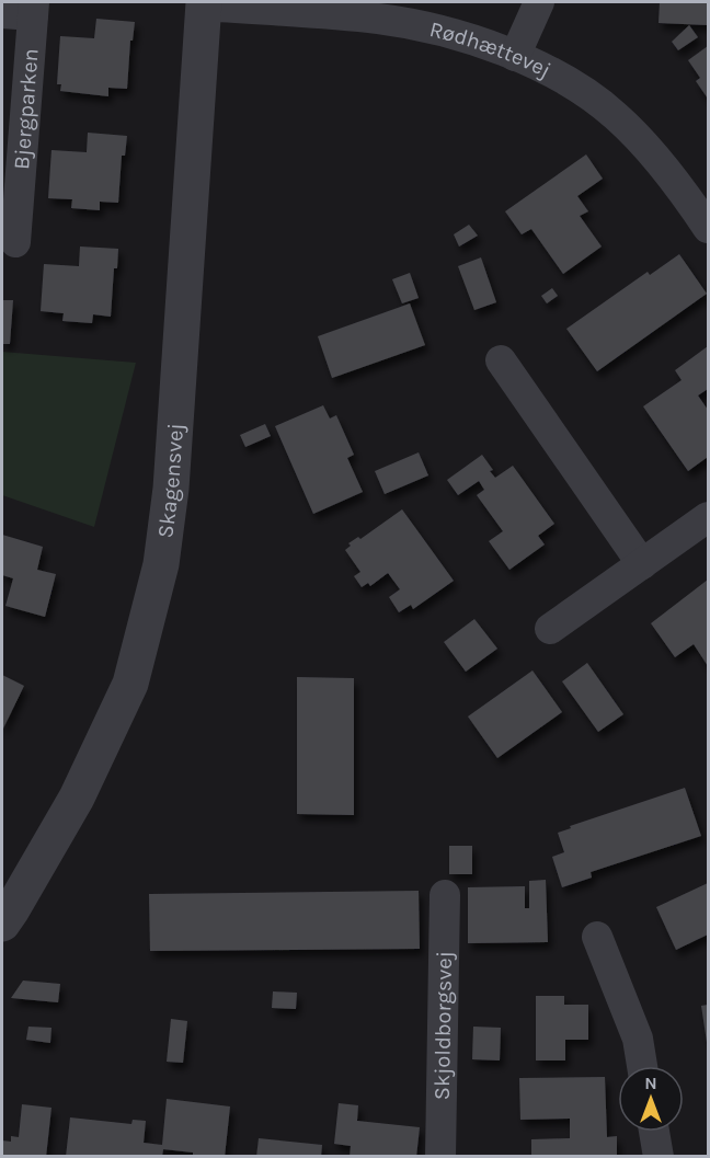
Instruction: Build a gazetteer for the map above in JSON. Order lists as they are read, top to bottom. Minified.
{"streets":{"street":["Rødhættevej","Bjergparken","Skagensvej","Skjoldborgsvej"]},"crossings":[["Rødhættevej","Skagensvej"]],"north":"top"}
